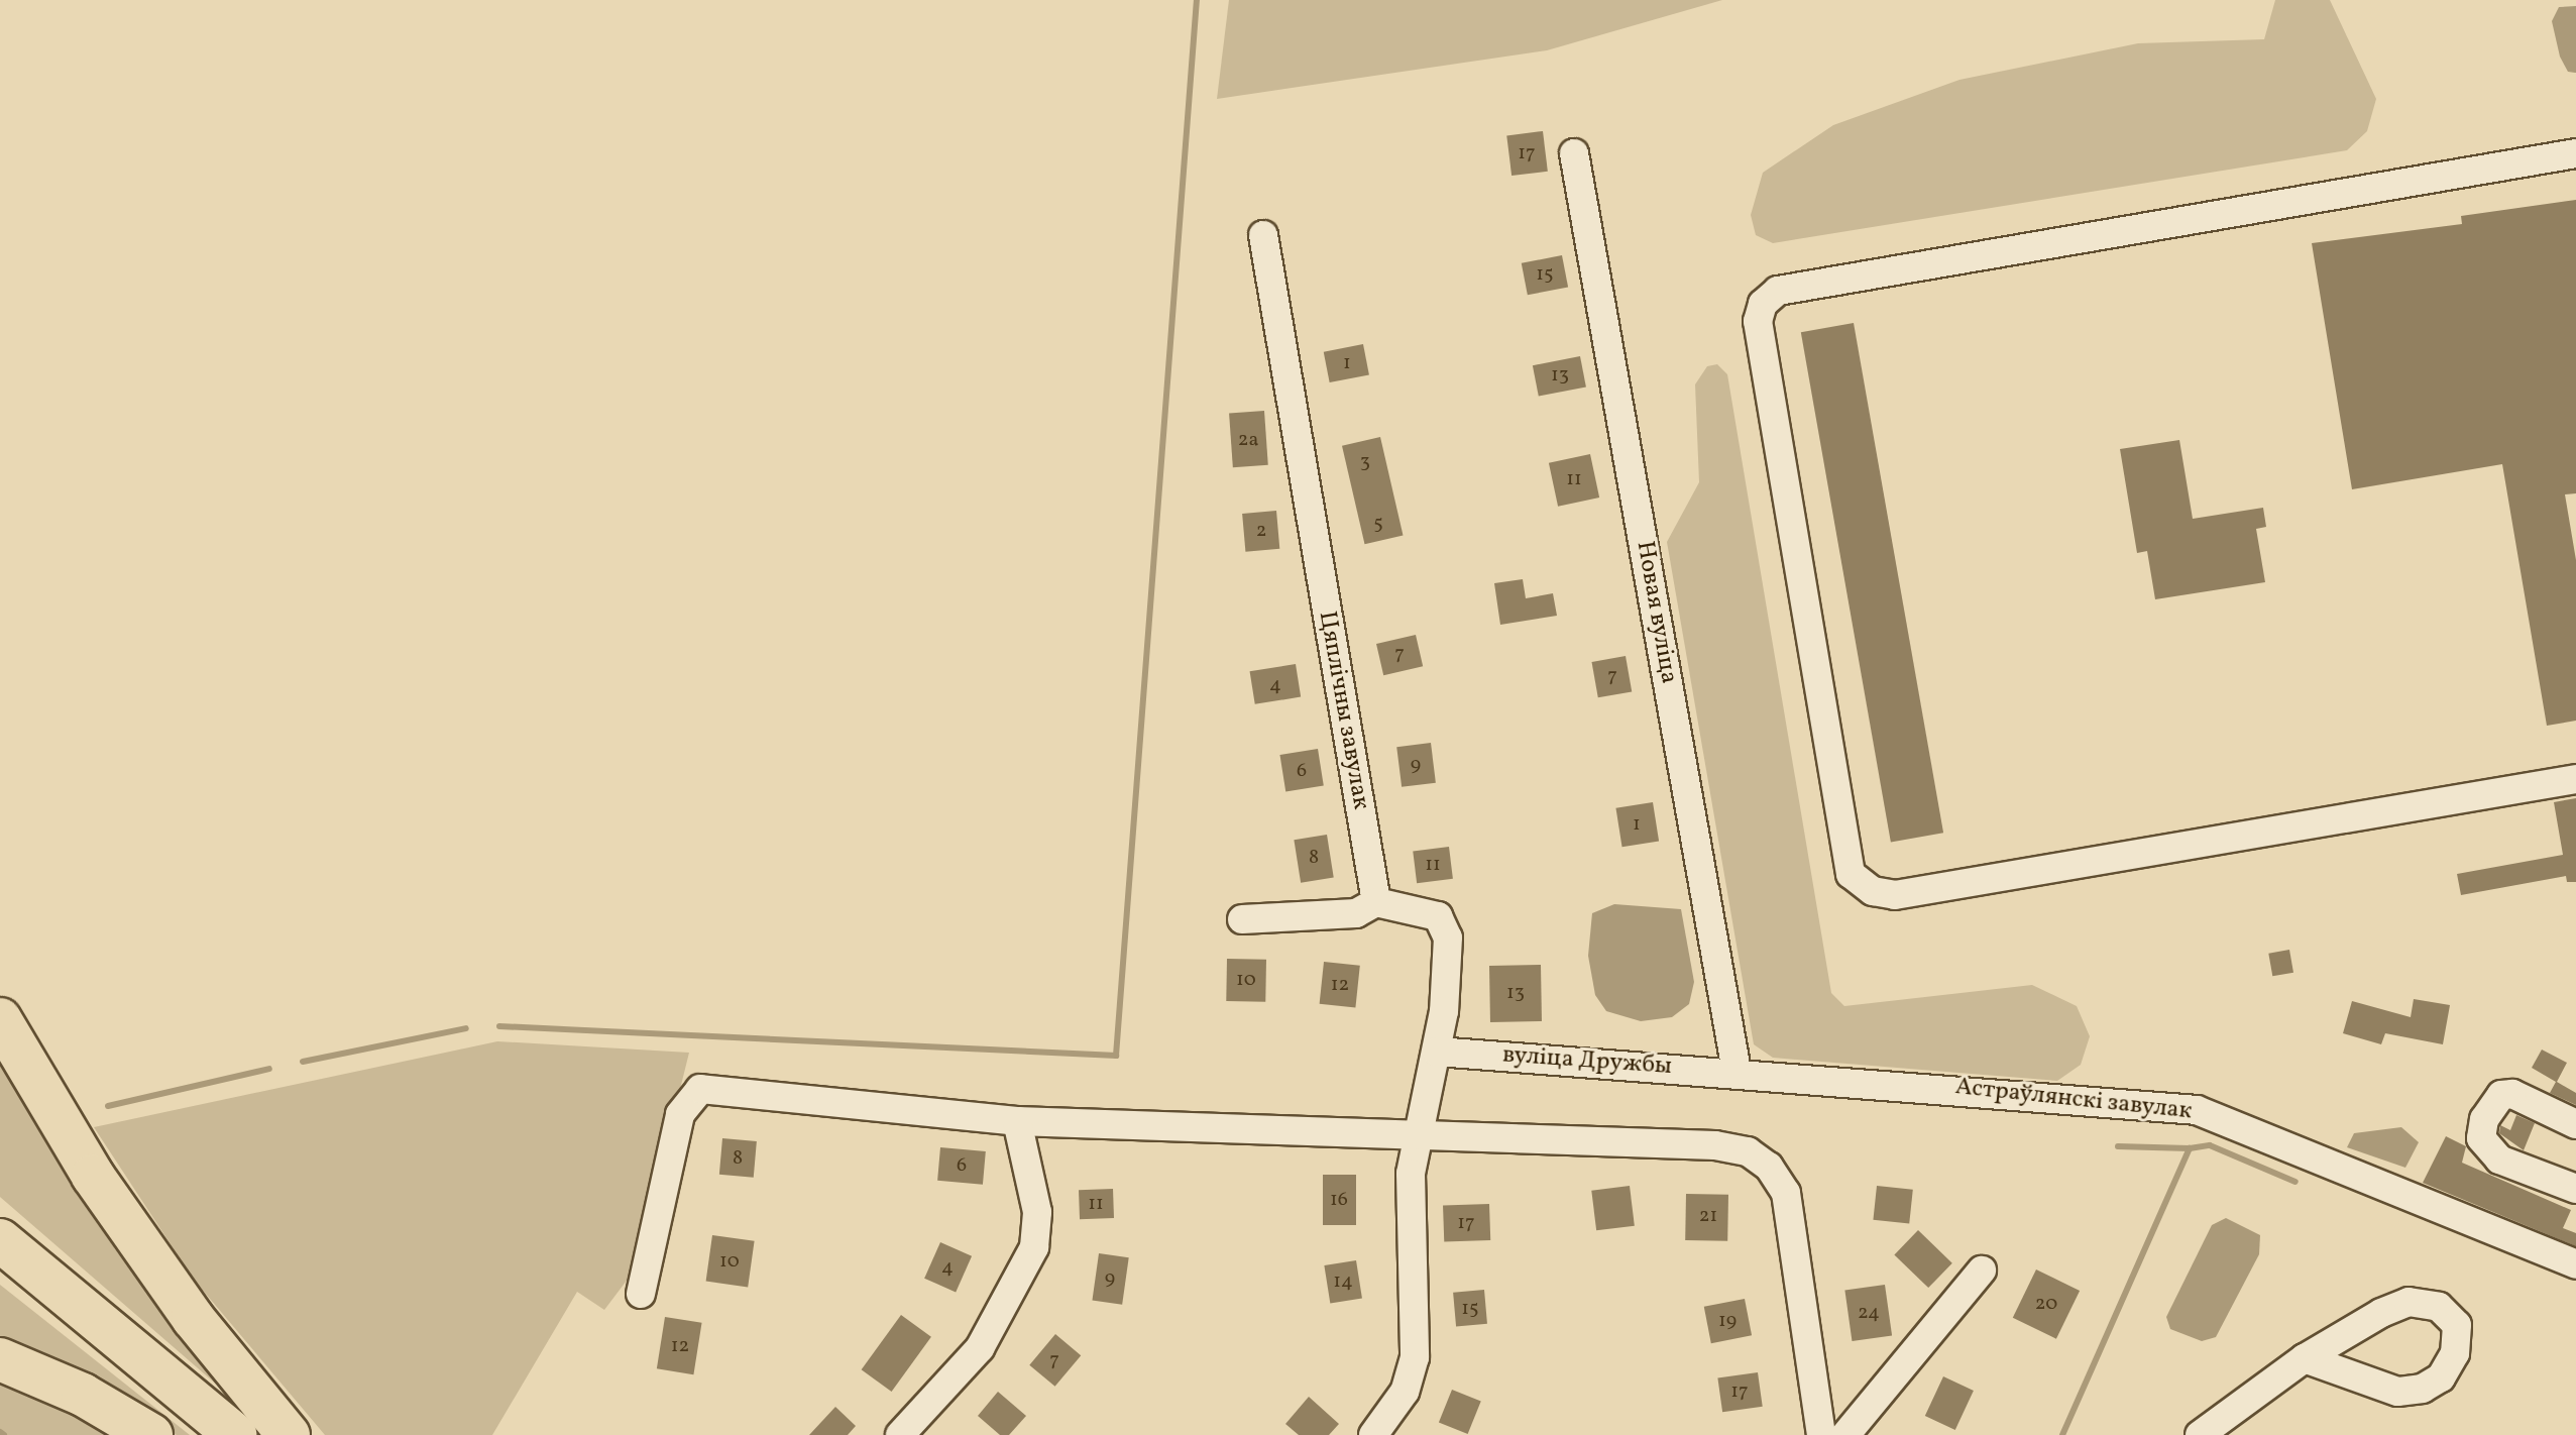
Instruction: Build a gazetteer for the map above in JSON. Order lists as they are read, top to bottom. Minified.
{"streets":{"street":["Новая вуліца","Цяплічны завулак","вуліца Дружбы","Астраўлянскі завулак"]},"crossings":[["Новая вуліца","вуліца Дружбы"],["Новая вуліца","Астраўлянскі завулак"],["вуліца Дружбы","Астраўлянскі завулак"]],"house_numbers":["17","15","1","13","2а","3","11","5","2","7","7","4","9","6","1","8","11","10","12","13","8","6","16","11","21","17","10","4","9","14","20","15","24","19","12","7","17"]}
